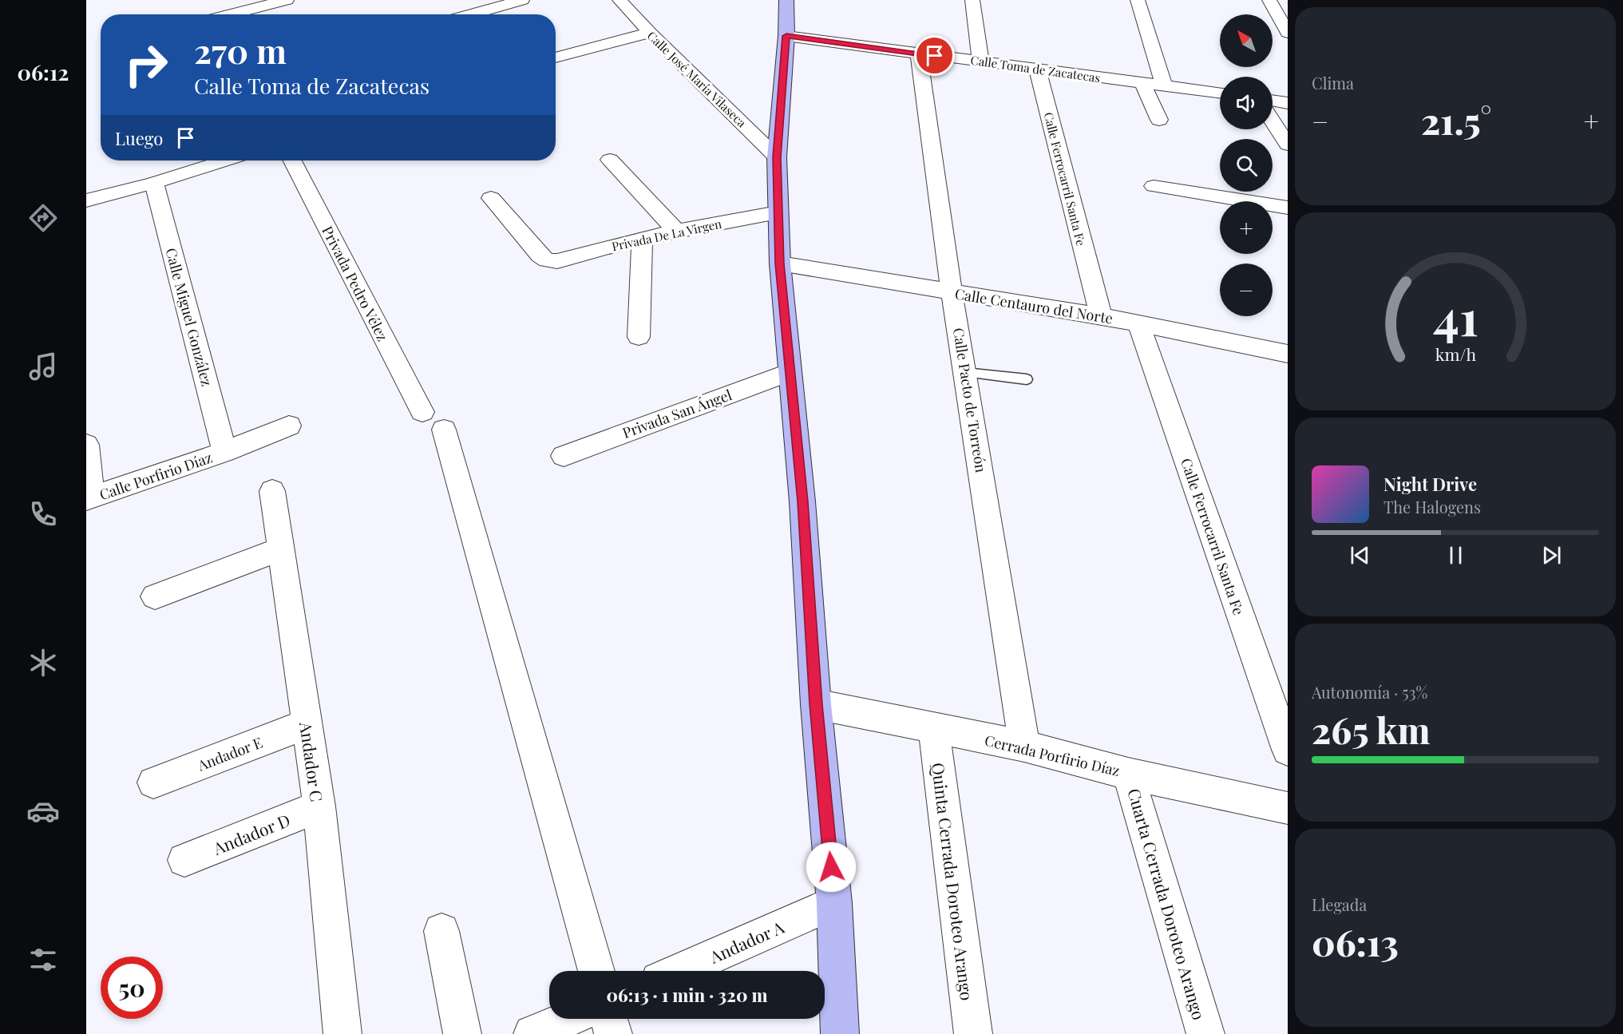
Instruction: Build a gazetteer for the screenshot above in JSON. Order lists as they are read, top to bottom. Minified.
{"streets":{"street":["Calle Toma de Zacatecas","Calle José María Vilaseca","Calle Ferrocarril Santa Fe","Privada De La Virgen","Privada Pedro Vélez","Calle Centauro del Norte","Calle Miguel González","Calle Pacto de Torreón","Privada San Ángel","Calle Porfirio Díaz","Andador E","Cerrada Porfirio Díaz","Andador C","Andador D","Quinta Cerrada Doroteo Arango","Cuarta Cerrada Doroteo Arango","Andador A"]},"crossings":[["Calle Toma de Zacatecas","Calle Ferrocarril Santa Fe"],["Calle Toma de Zacatecas","Calle Pacto de Torreón"],["Calle Ferrocarril Santa Fe","Calle Centauro del Norte"],["Calle Centauro del Norte","Calle Pacto de Torreón"],["Calle Miguel González","Calle Porfirio Díaz"],["Calle Pacto de Torreón","Cerrada Porfirio Díaz"],["Andador E","Andador C"],["Cerrada Porfirio Díaz","Quinta Cerrada Doroteo Arango"],["Cerrada Porfirio Díaz","Cuarta Cerrada Doroteo Arango"],["Andador C","Andador D"]],"north":"top left","page":{"tabs":"06:12","tile":["Clima",["Autonomía · 53%","265 km"],["Llegada","06:13"]],"map_buttons":["+","−"],"turn":["270 m","Calle Toma de Zacatecas"],"heat":["−","21.5°","+"],"then":"Luego","song":["Night Drive","The Halogens"],"limit":"50","trip":"06:13 · 1 min · 320 m","gauge":["41","km/h"]}}
